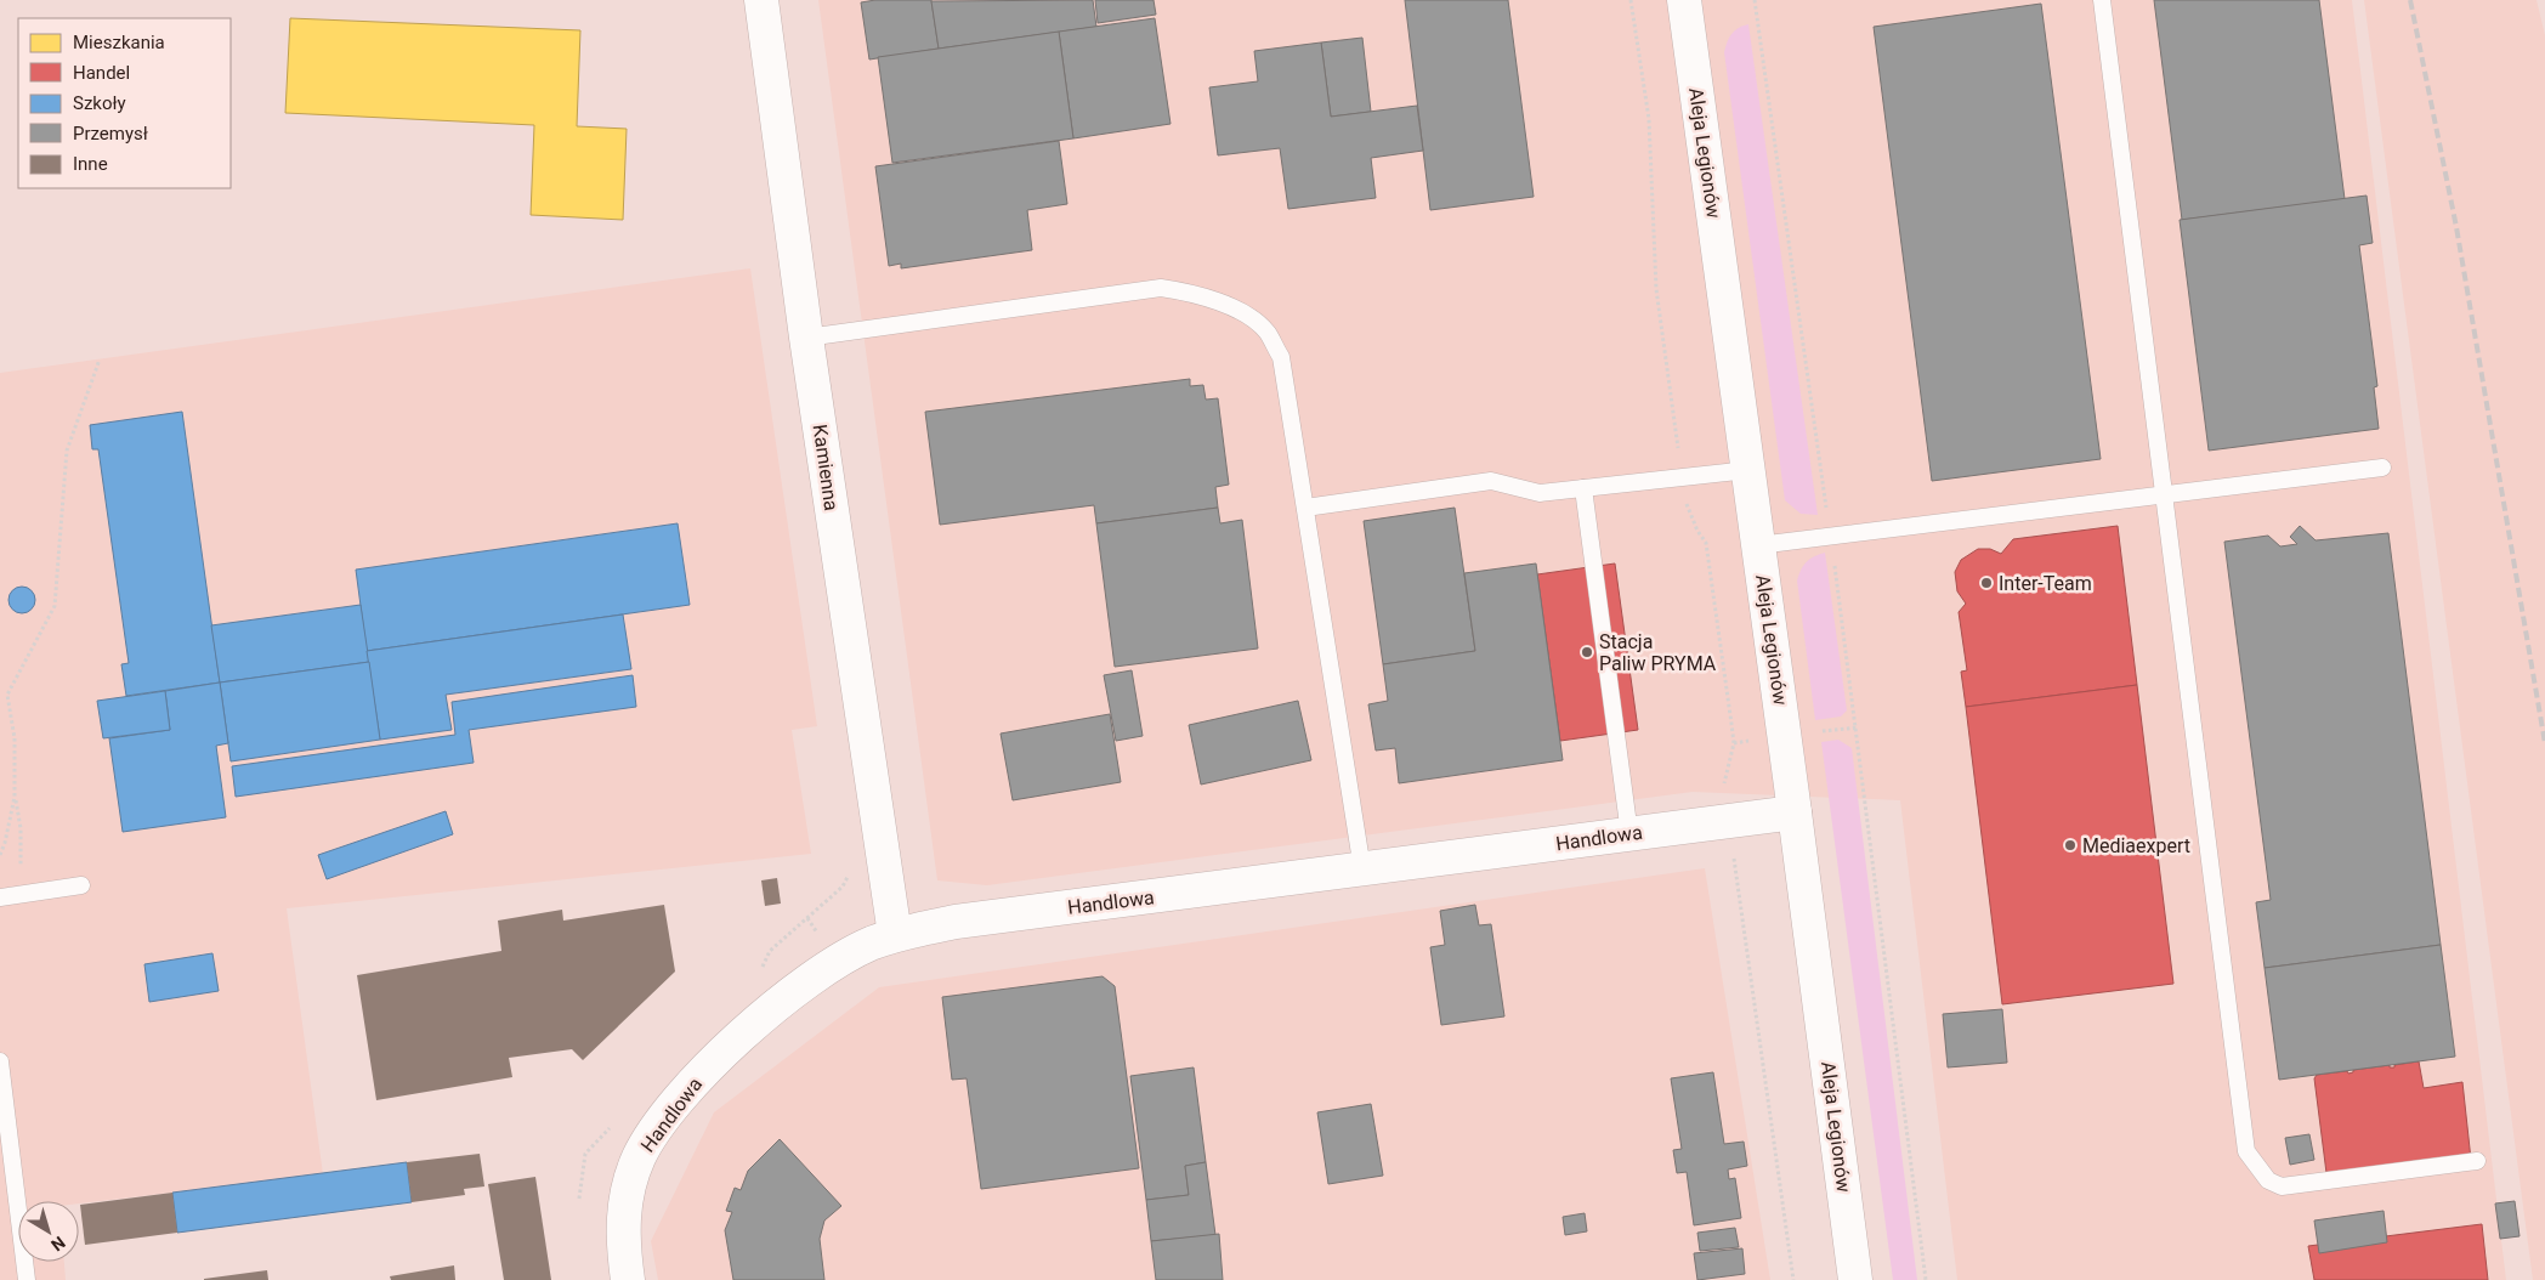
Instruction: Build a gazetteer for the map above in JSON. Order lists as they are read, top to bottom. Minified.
{"streets":{"street":["Aleja Legionów","Kamienna","Handlowa"]},"crossings":[["Aleja Legionów","Handlowa"],["Kamienna","Handlowa"]],"places":["Inter-Team","Stacja Paliw PRYMA","Mediaexpert"],"legend":["Mieszkania","Handel","Szkoły","Przemysł","Inne"],"north":"bottom right"}
